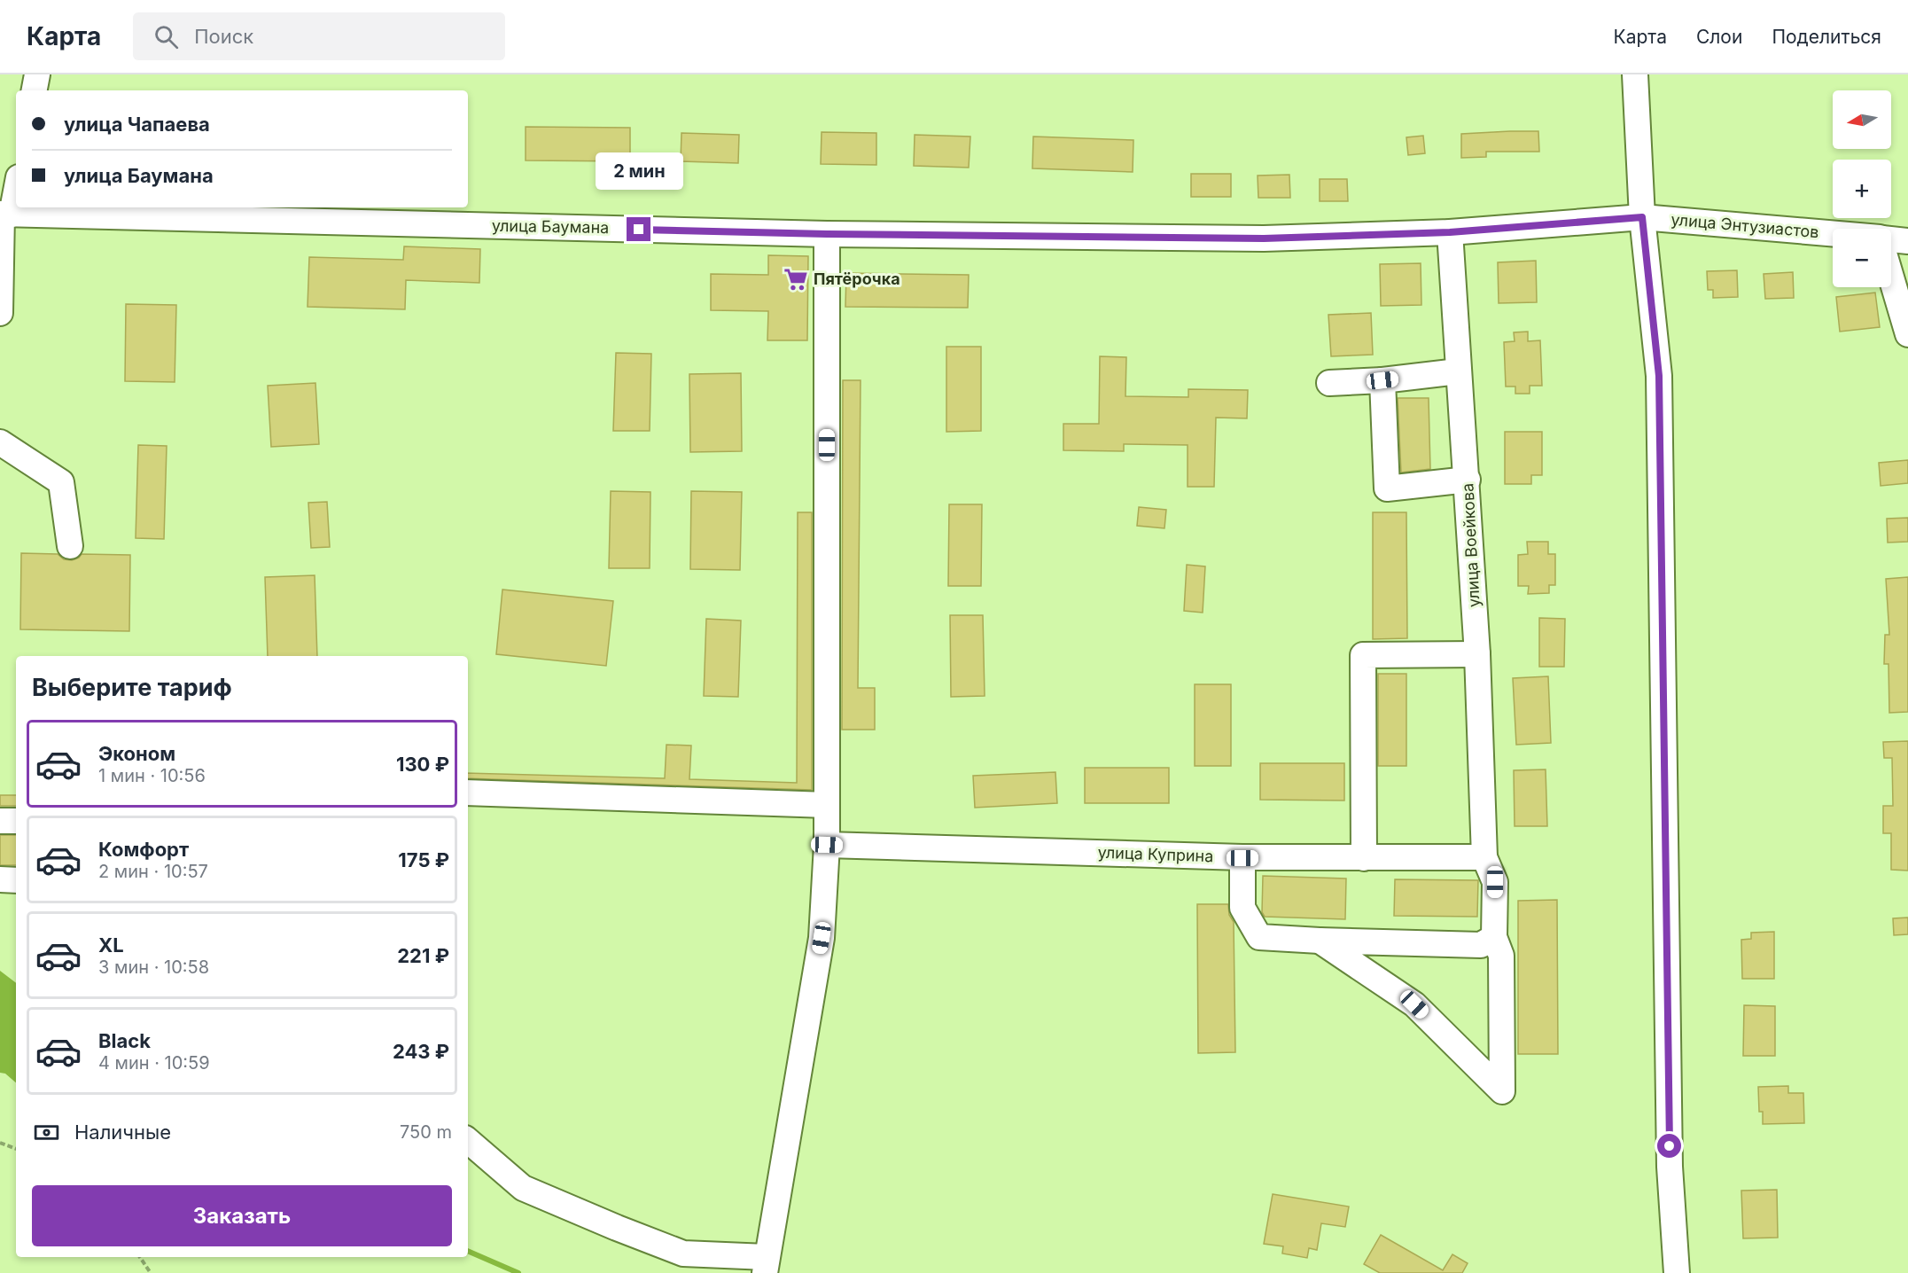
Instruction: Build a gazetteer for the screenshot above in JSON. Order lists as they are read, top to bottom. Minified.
{"streets":{"street":["улица Энтузиастов","улица Баумана","улица Воейкова","улица Куприна"]},"crossings":[["улица Энтузиастов","улица Баумана"],["улица Баумана","улица Воейкова"],["улица Воейкова","улица Куприна"]],"places":{"supermarket":["Пятёрочка"]},"north":"left","page":{"header":"Карта","search":"Поиск","nav":["Карта","Слои","Поделиться"],"map_buttons":["+","−"],"banner":["улица Чапаева","улица Баумана"],"bubble":"2 мин","heading":"Выберите тариф","list":[{"name":"Эконом","note":"1 мин · 10:56","value":"130 ₽"},{"name":"Комфорт","note":"2 мин · 10:57","value":"175 ₽"},{"name":"XL","note":"3 мин · 10:58","value":"221 ₽"},{"name":"Black","note":"4 мин · 10:59","value":"243 ₽"}],"pay":["Наличные","750 m"],"buttons":"Заказать"}}
